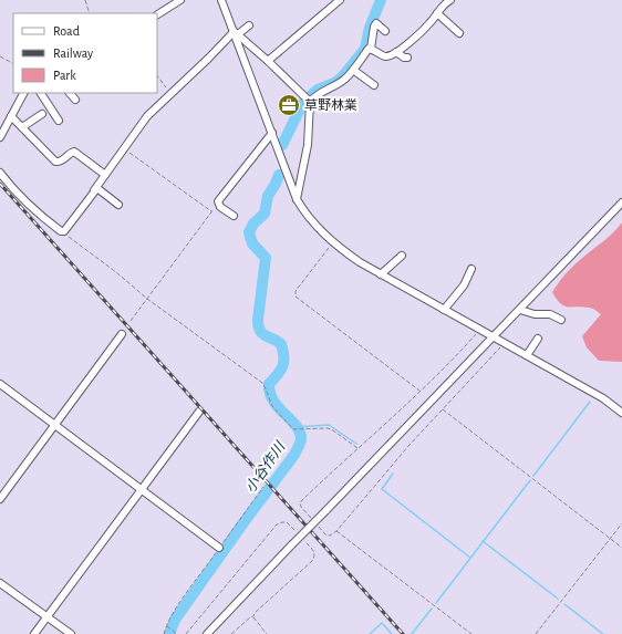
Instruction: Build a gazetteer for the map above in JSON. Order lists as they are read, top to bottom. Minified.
{"water":["小谷作川"],"places":{"office":["草野林業"]},"legend":["Road","Railway","Park"]}
